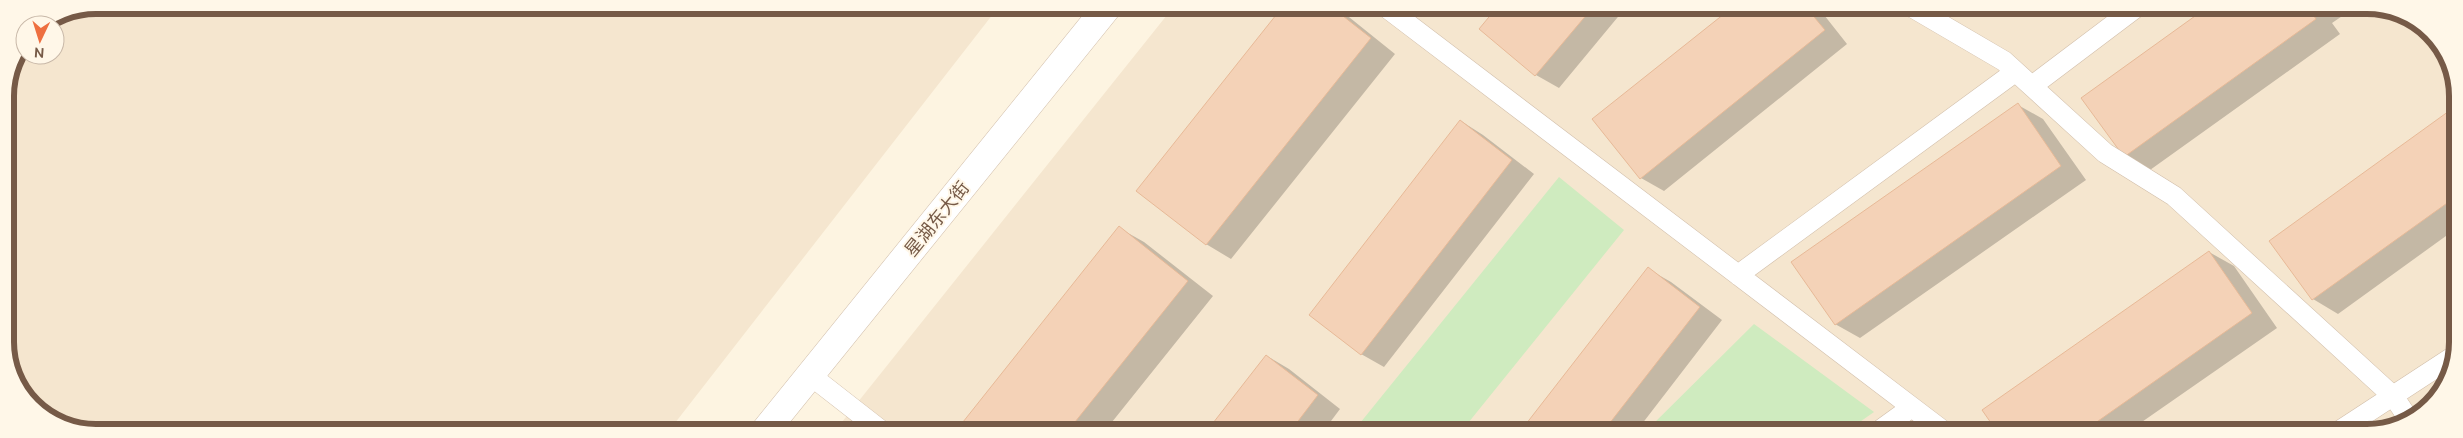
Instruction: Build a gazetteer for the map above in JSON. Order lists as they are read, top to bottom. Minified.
{"streets":{"street":["星湖东大街"]},"north":"bottom"}
